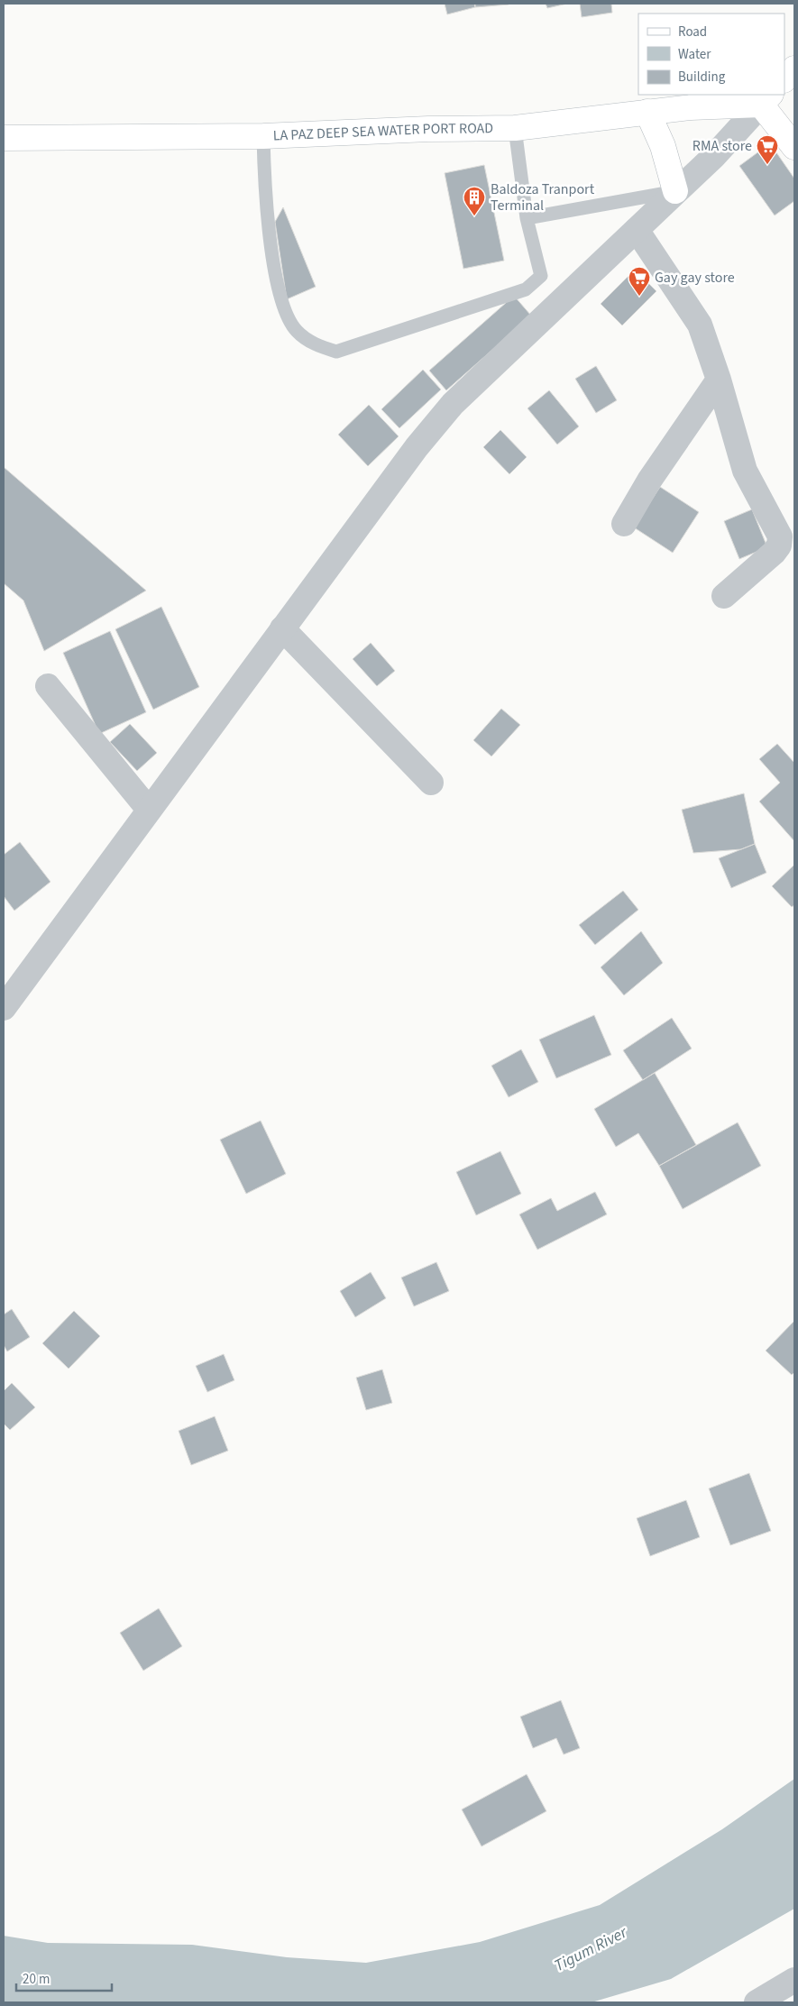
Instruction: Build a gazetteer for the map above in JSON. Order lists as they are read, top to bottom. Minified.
{"streets":{"main road":["LA PAZ DEEP SEA WATER PORT ROAD"]},"water":["Tigum River"],"places":{"supermarket":["RMA store","Gay gay store"],"building":["Baldoza Tranport Terminal"]},"legend":["Road","Water","Building"],"scale_bar":"20 m"}
